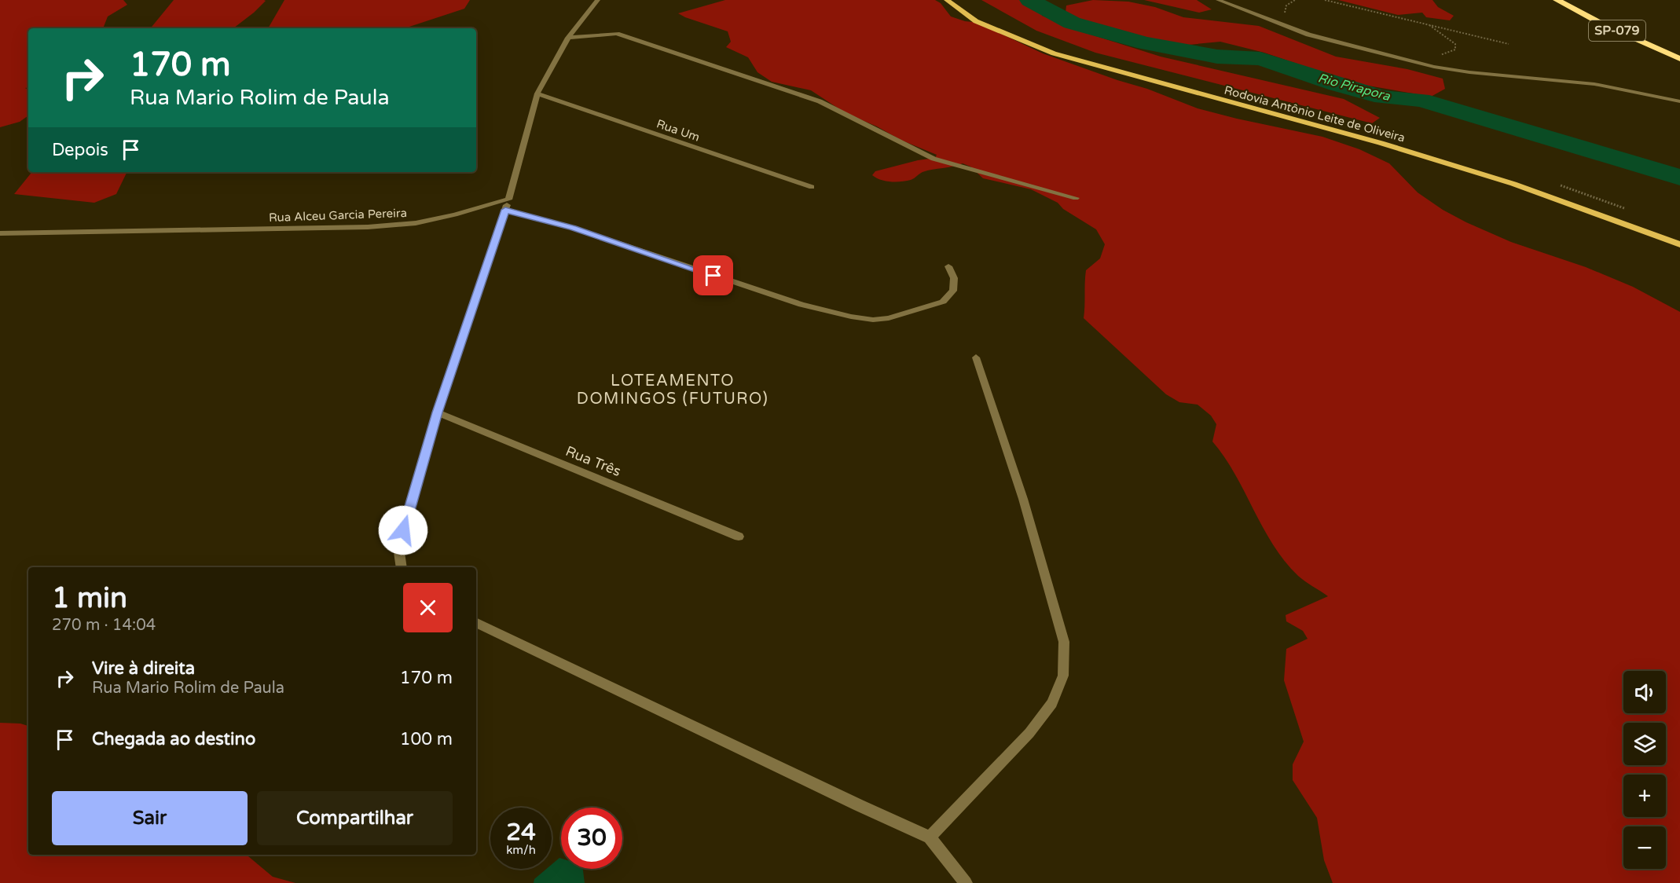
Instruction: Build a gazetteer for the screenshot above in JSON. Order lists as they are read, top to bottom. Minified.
{"streets":{"highway":["SP-079"],"main road":["Rodovia Antônio Leite de Oliveira"],"street":["Rua Um","Rua Alceu Garcia Pereira","Rua Três"]},"districts":["LOTEAMENTO DOMINGOS (FUTURO)"],"water":["Rio Pirapora"],"page":{"turn":["170 m","Rua Mario Rolim de Paula"],"then":"Depois","heading":["1 min","270 m · 14:04"],"list":[{"name":"Vire à direita","note":"Rua Mario Rolim de Paula","value":"170 m"},{"name":"Chegada ao destino","value":"100 m"}],"map_buttons":["+","−"],"buttons":["Sair","Compartilhar"],"speed":"24 km/h","limit":"30"}}
